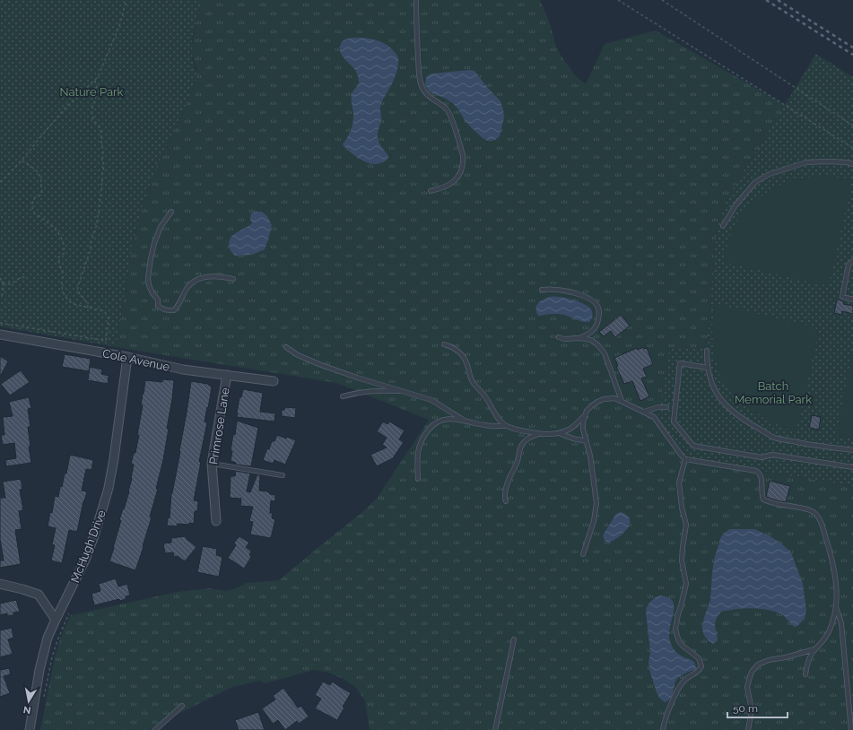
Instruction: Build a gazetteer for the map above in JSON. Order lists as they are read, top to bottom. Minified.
{"streets":{"street":["Cole Avenue","Primrose Lane","McHugh Drive"]},"crossings":[["Cole Avenue","Primrose Lane"],["Cole Avenue","McHugh Drive"]],"parks":["Nature Park","Batch Memorial Park"],"scale_bar":"50 m","north":"bottom"}
